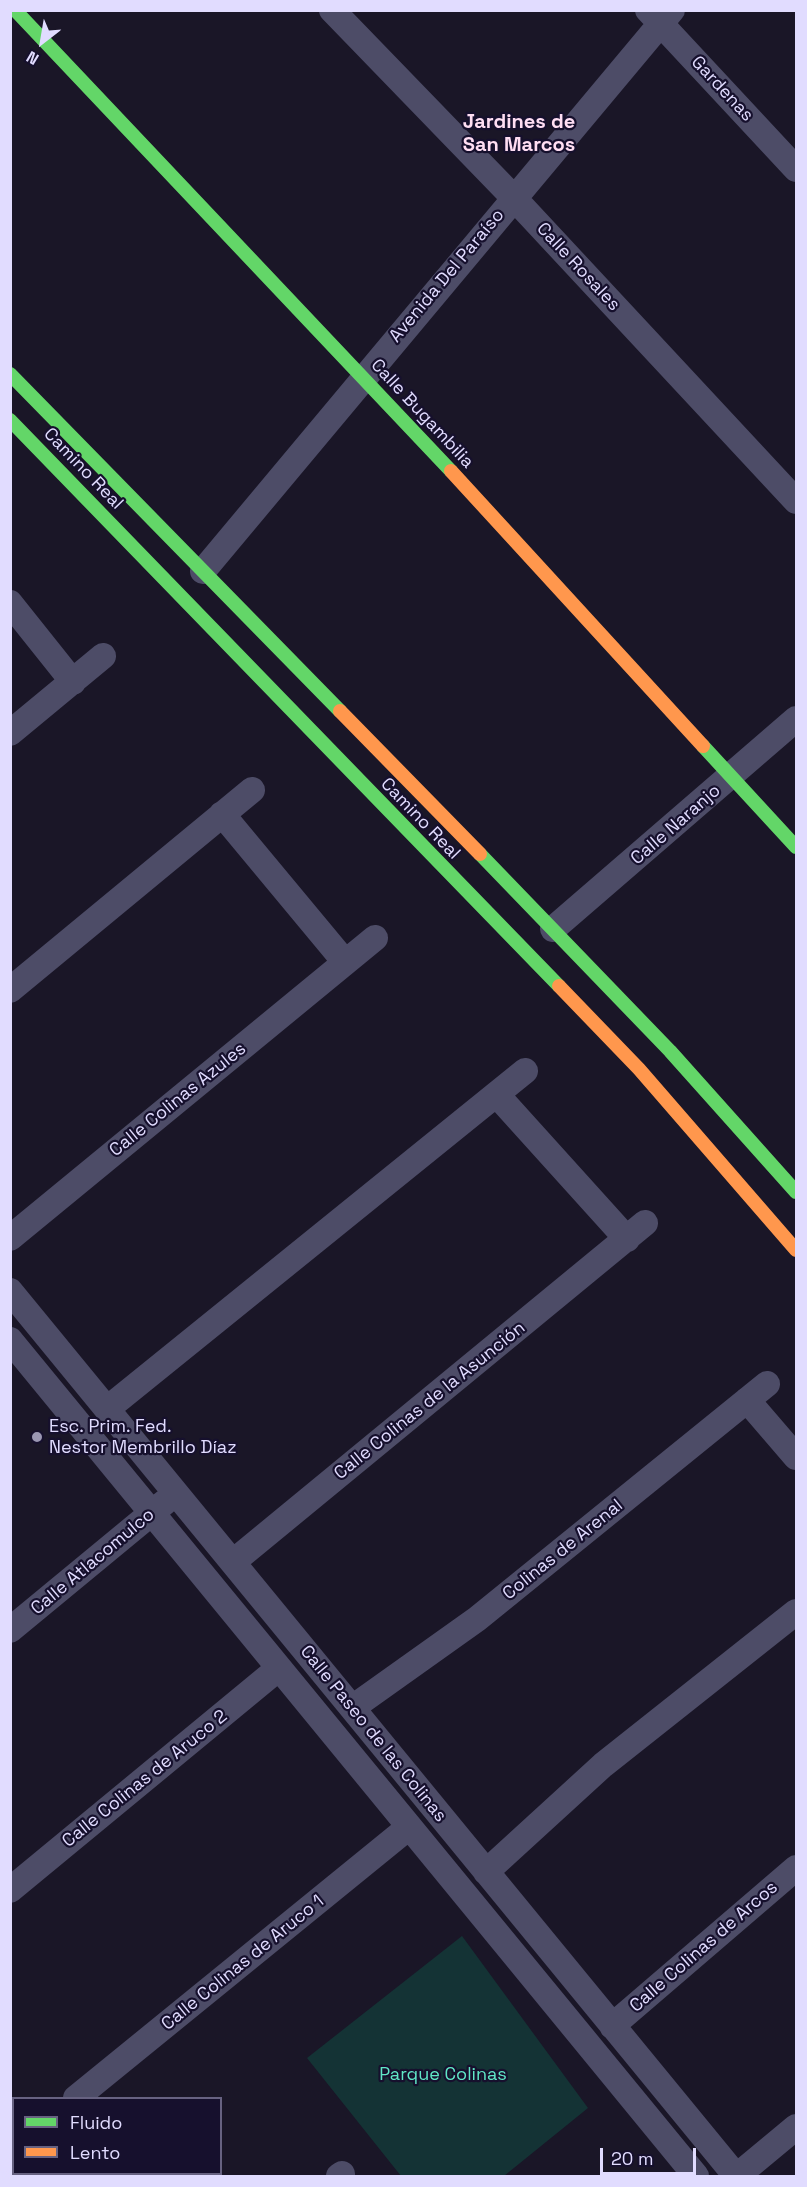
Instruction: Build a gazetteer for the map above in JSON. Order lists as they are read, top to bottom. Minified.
{"streets":{"street":["Gardenas","Calle Rosales","Avenida Del Paraíso","Calle Bugambilia","Camino Real","Calle Naranjo","Calle Colinas Azules","Calle Colinas de la Asunción","Colinas de Arenal","Calle Atlacomulco","Calle Paseo de las Colinas","Calle Colinas de Aruco 2","Calle Colinas de Arcos","Calle Colinas de Aruco 1"]},"crossings":[["Gardenas","Avenida Del Paraíso"],["Calle Rosales","Avenida Del Paraíso"],["Avenida Del Paraíso","Calle Bugambilia"],["Avenida Del Paraíso","Camino Real"],["Calle Bugambilia","Calle Naranjo"],["Camino Real","Calle Naranjo"],["Calle Colinas de la Asunción","Calle Paseo de las Colinas"],["Colinas de Arenal","Calle Paseo de las Colinas"],["Calle Atlacomulco","Calle Paseo de las Colinas"],["Calle Paseo de las Colinas","Calle Colinas de Aruco 2"],["Calle Paseo de las Colinas","Calle Colinas de Arcos"],["Calle Paseo de las Colinas","Calle Colinas de Aruco 1"]],"districts":["Jardines de San Marcos"],"parks":["Parque Colinas"],"places":["Esc. Prim. Fed. Nestor Membrillo Díaz"],"legend":["Fluido","Lento"],"scale_bar":"20 m","north":"bottom left"}
